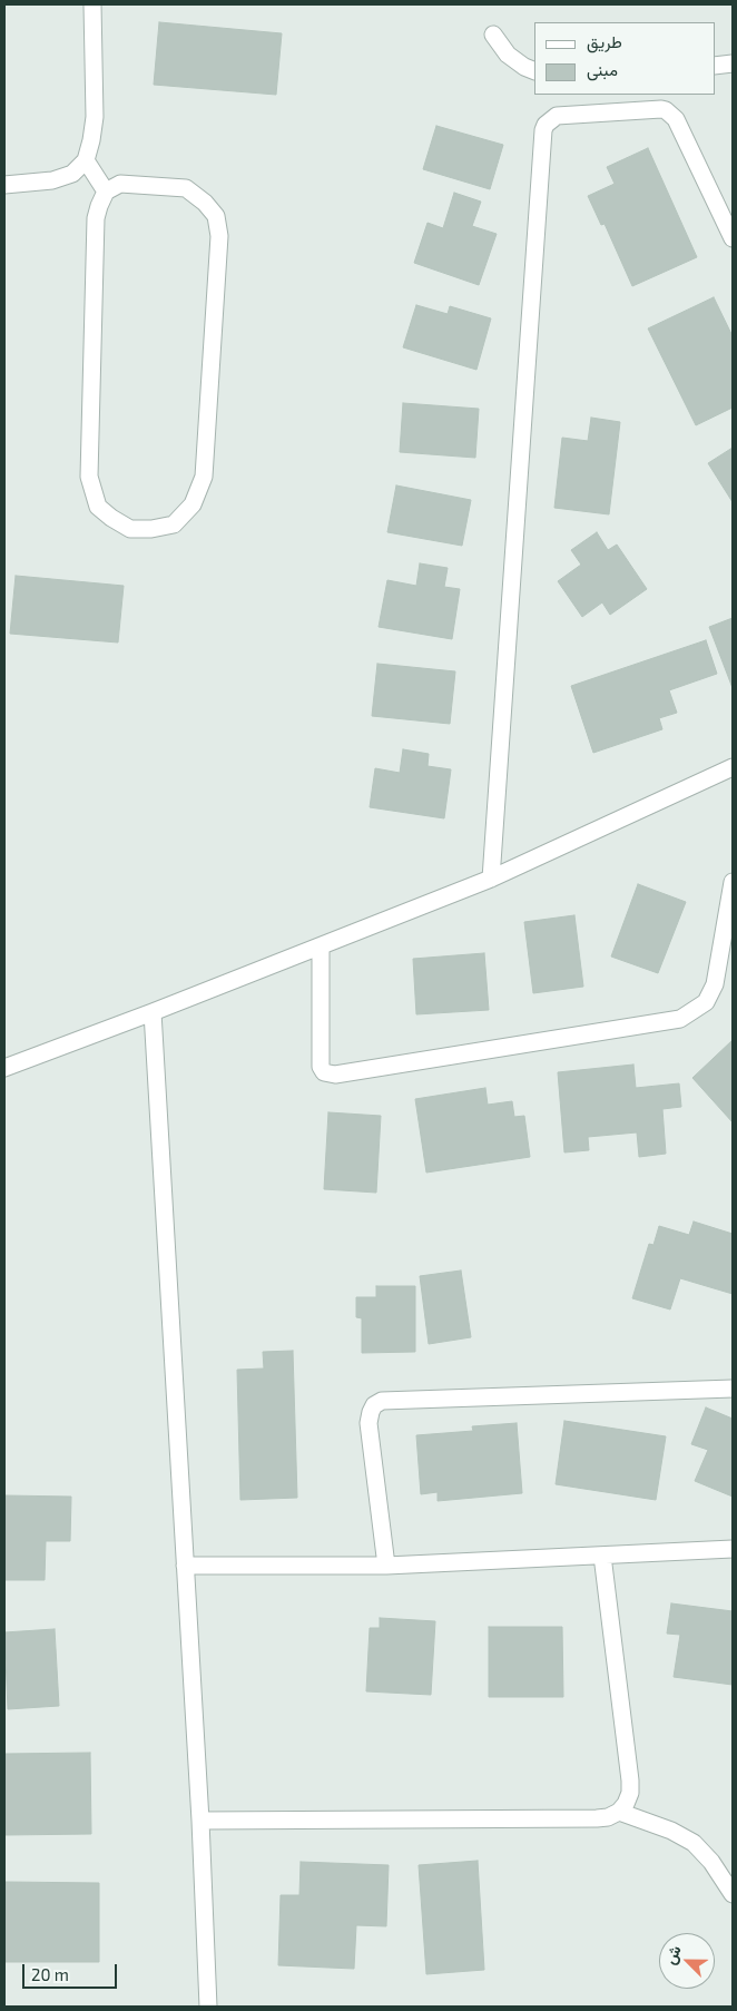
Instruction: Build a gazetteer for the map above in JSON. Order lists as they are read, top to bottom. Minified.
{"legend":["طريق","مبنى"],"scale_bar":"20 m","north":"top left"}
